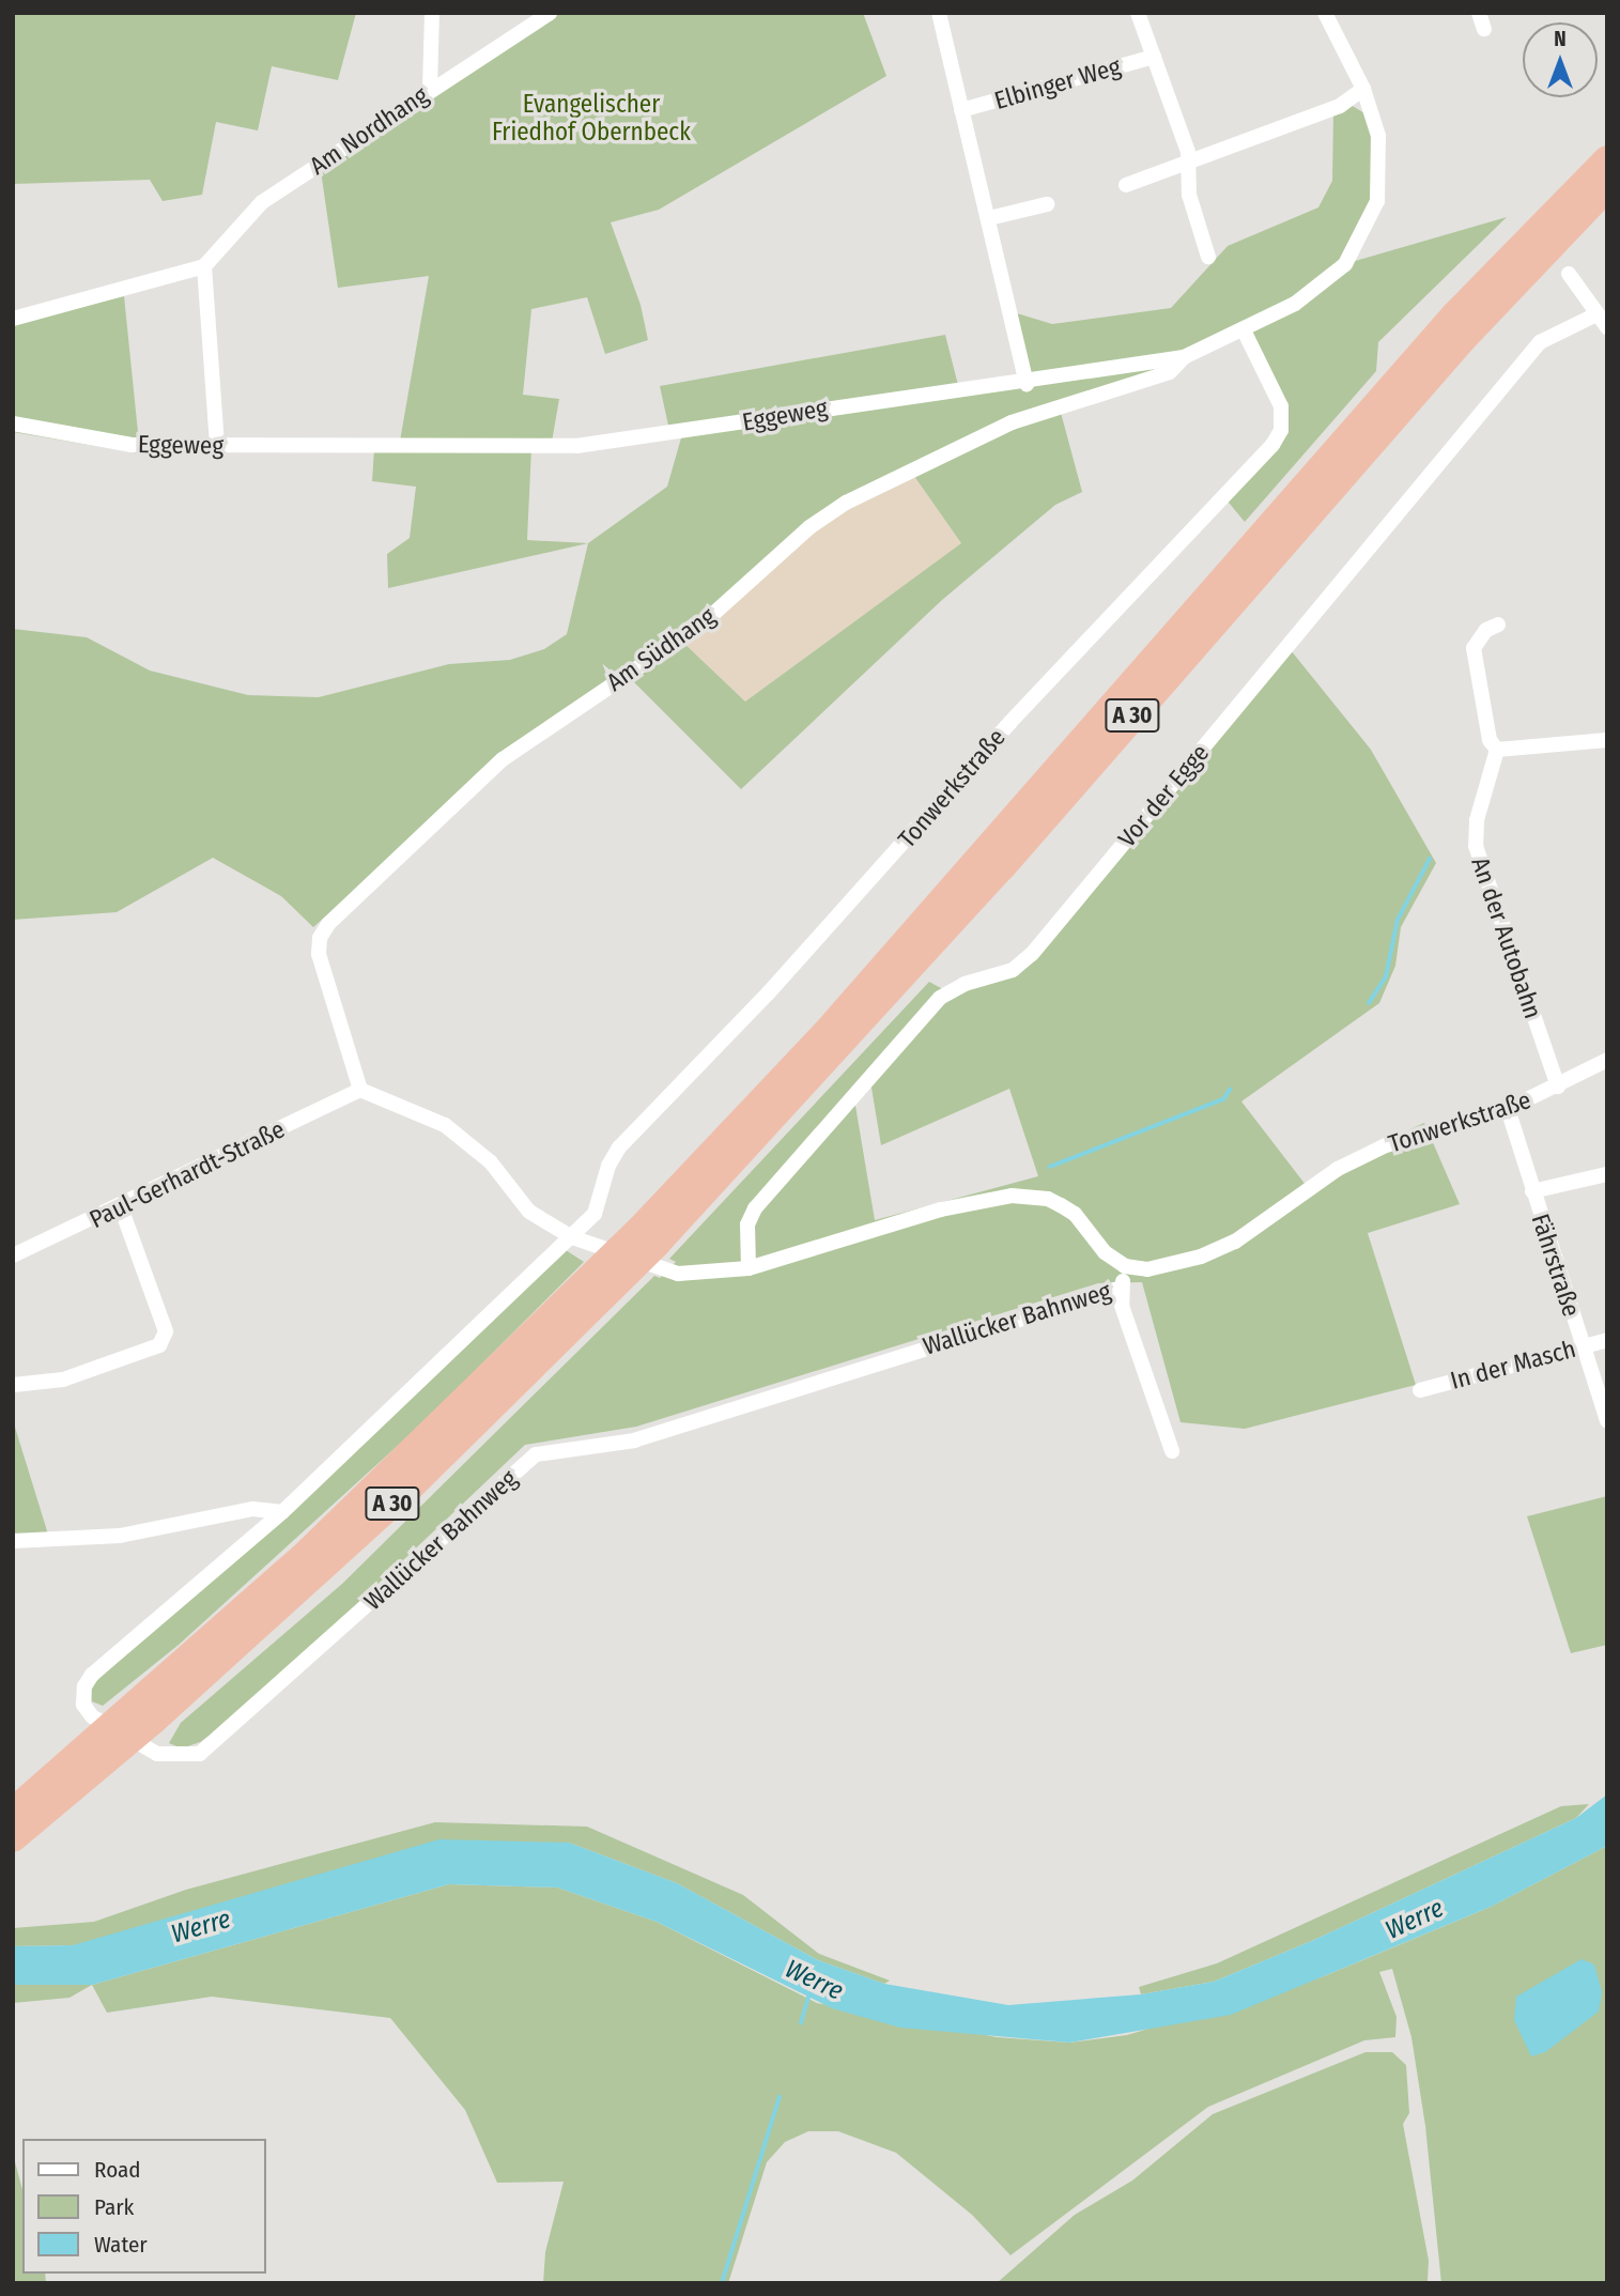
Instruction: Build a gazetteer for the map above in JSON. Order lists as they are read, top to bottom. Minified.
{"streets":{"highway":["A 30"],"street":["Elbinger Weg","Am Nordhang","Eggeweg","Am Südhang","Tonwerkstraße","Vor der Egge","An der Autobahn","Paul-Gerhardt-Straße","Fährstraße","Wallücker Bahnweg","In der Masch"]},"crossings":[["Eggeweg","Am Südhang"],["Eggeweg","Tonwerkstraße"],["Am Südhang","Paul-Gerhardt-Straße"],["Tonwerkstraße","An der Autobahn"],["Tonwerkstraße","Fährstraße"],["Tonwerkstraße","Wallücker Bahnweg"],["Fährstraße","In der Masch"]],"water":["Werre"],"parks":["Evangelischer Friedhof Obernbeck"],"legend":["Road","Park","Water"],"north":"top"}
